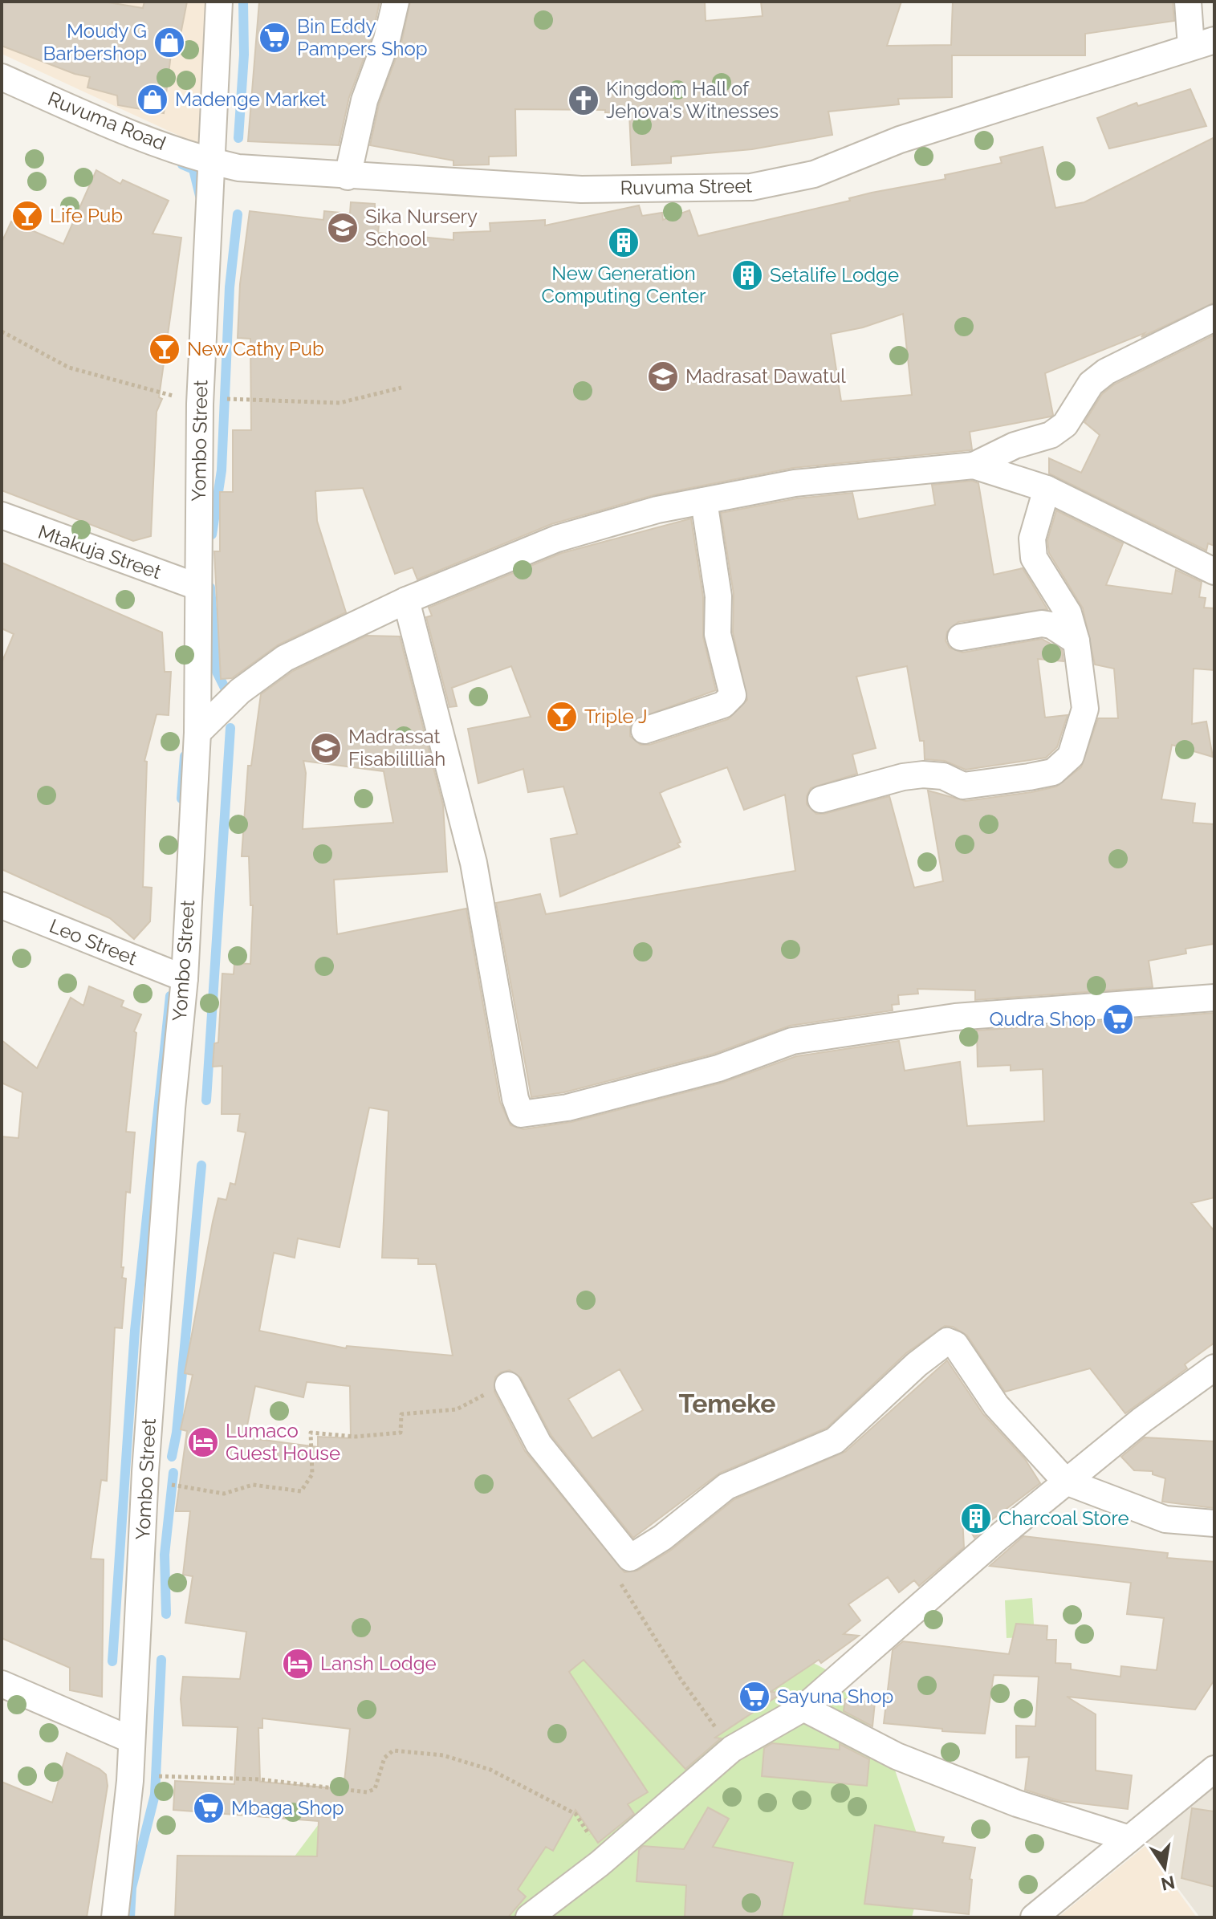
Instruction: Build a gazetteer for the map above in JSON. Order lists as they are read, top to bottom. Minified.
{"streets":{"street":["Ruvuma Road","Ruvuma Street","Yombo Street","Mtakuja Street","Leo Street"]},"crossings":[["Ruvuma Road","Ruvuma Street"],["Ruvuma Road","Yombo Street"],["Ruvuma Street","Yombo Street"],["Yombo Street","Mtakuja Street"],["Yombo Street","Leo Street"]],"districts":["Temeke"],"places":{"supermarket":["Bin Eddy Pampers Shop","Qudra Shop","Sayuna Shop","Mbaga Shop"],"shop":["Moudy G Barbershop","Madenge Market"],"church":["Kingdom Hall of Jehova's Witnesses"],"bar":["Life Pub","New Cathy Pub","Triple J"],"school or university":["Sika Nursery School","Madrasat Dawatul","Madrassat Fisabililliah"],"building":["New Generation Computing Center","Setalife Lodge","Charcoal Store"],"hotel":["Lumaco Guest House","Lansh Lodge"]},"north":"bottom"}
